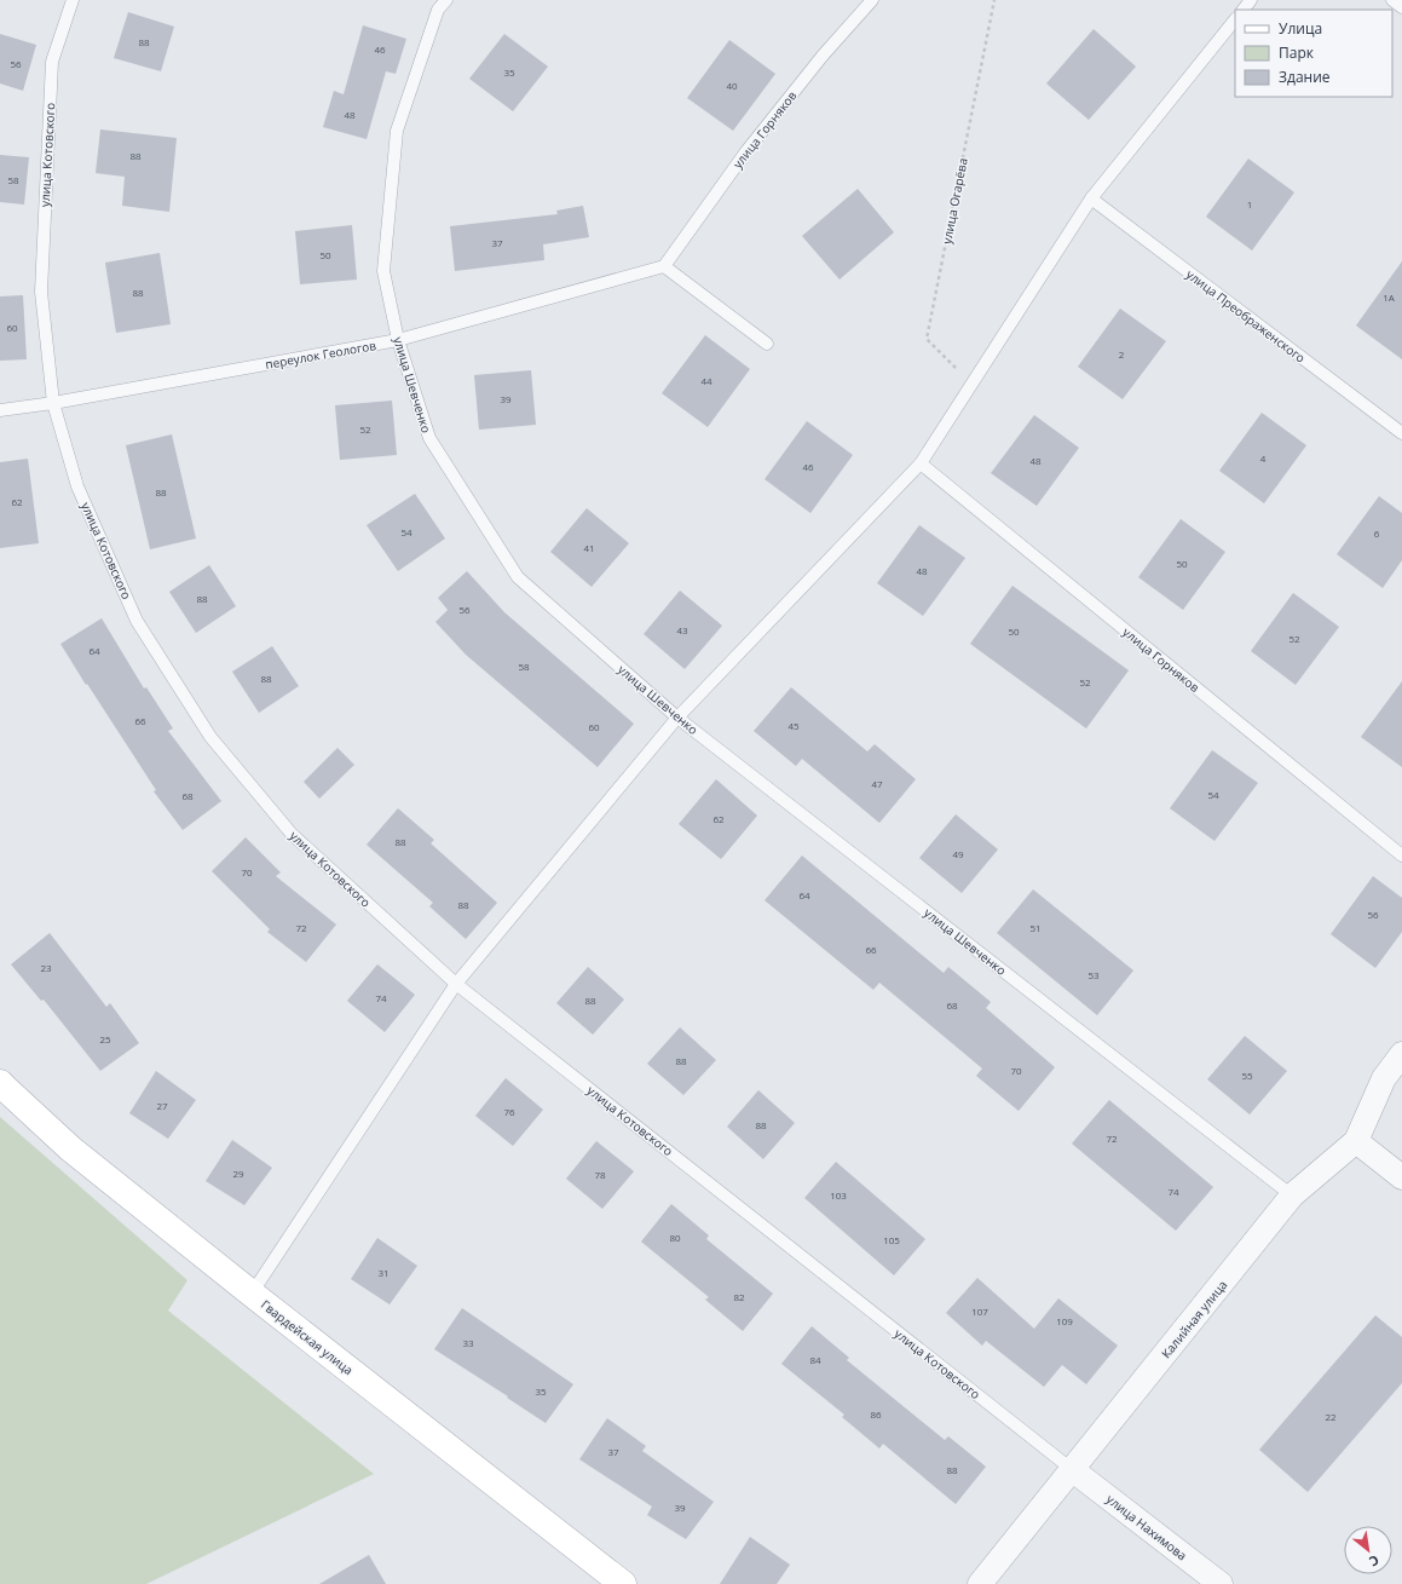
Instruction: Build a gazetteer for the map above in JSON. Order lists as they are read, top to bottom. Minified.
{"streets":{"main road":["Гвардейская улица"],"street":["Калийная улица","улица Нахимова"],"lane":["улица Горняков","улица Котовского","улица Преображенского","переулок Геологов","улица Шевченко"],"path":["улица Огарёва"]},"crossings":[["улица Горняков","переулок Геологов"],["улица Котовского","переулок Геологов"],["улица Котовского","Калийная улица"],["улица Котовского","улица Нахимова"],["переулок Геологов","улица Шевченко"],["улица Шевченко","Калийная улица"],["Калийная улица","улица Нахимова"]],"house_numbers":["88","46","56","35","40","48","88","58","1","37","50","88","1А","60","2","44","39","52","4","48","46","88","62","54","6","41","50","48","88","56","43","50","52","64","58","88","52","66","45","60","47","54","68","62","88","49","70","64","88","56","72","51","66","23","53","74","88","68","25","88","70","55","27","76","88","72","29","78","74","103","80","105","31","82","107","109","33","84","35","86","22","37","88","39"],"legend":["Улица","Парк","Здание"],"north":"bottom right"}
